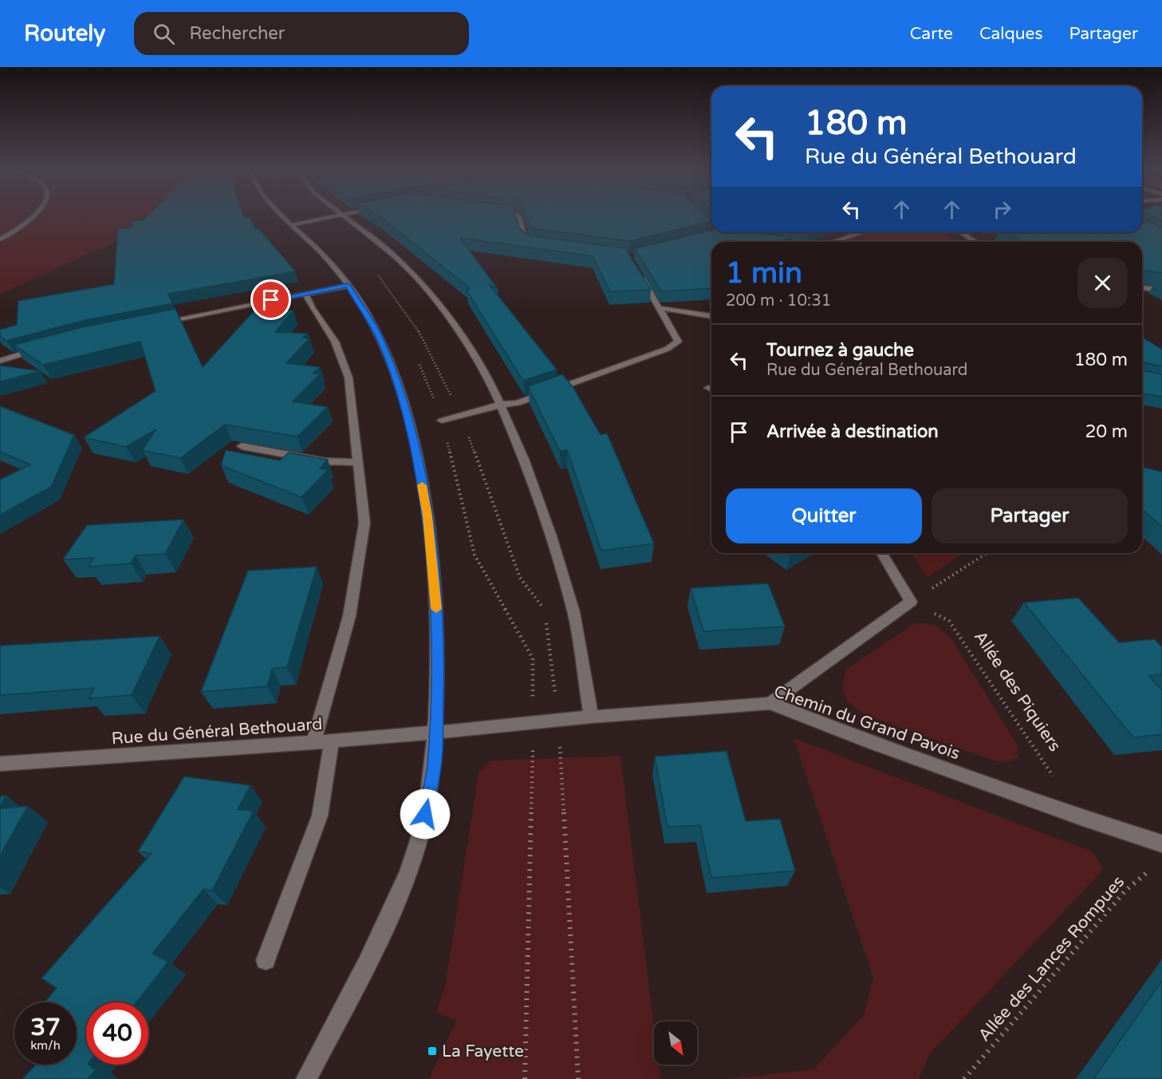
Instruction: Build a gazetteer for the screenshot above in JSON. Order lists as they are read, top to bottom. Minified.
{"streets":{"street":["Chemin du Grand Pavois","Rue du Général Bethouard"],"path":["Allée des Piquiers","Allée des Lances Rompues"]},"crossings":[["Chemin du Grand Pavois","Rue du Général Bethouard"]],"places":{"transit":["La Fayette"]},"north":"bottom right","page":{"header":"Routely","search":"Rechercher","nav":["Carte","Calques","Partager"],"turn":["180 m","Rue du Général Bethouard"],"heading":["1 min","200 m · 10:31"],"list":[{"name":"Tournez à gauche","note":"Rue du Général Bethouard","value":"180 m"},{"name":"Arrivée à destination","value":"20 m"}],"buttons":["Quitter","Partager"],"speed":"37 km/h","limit":"40"}}
